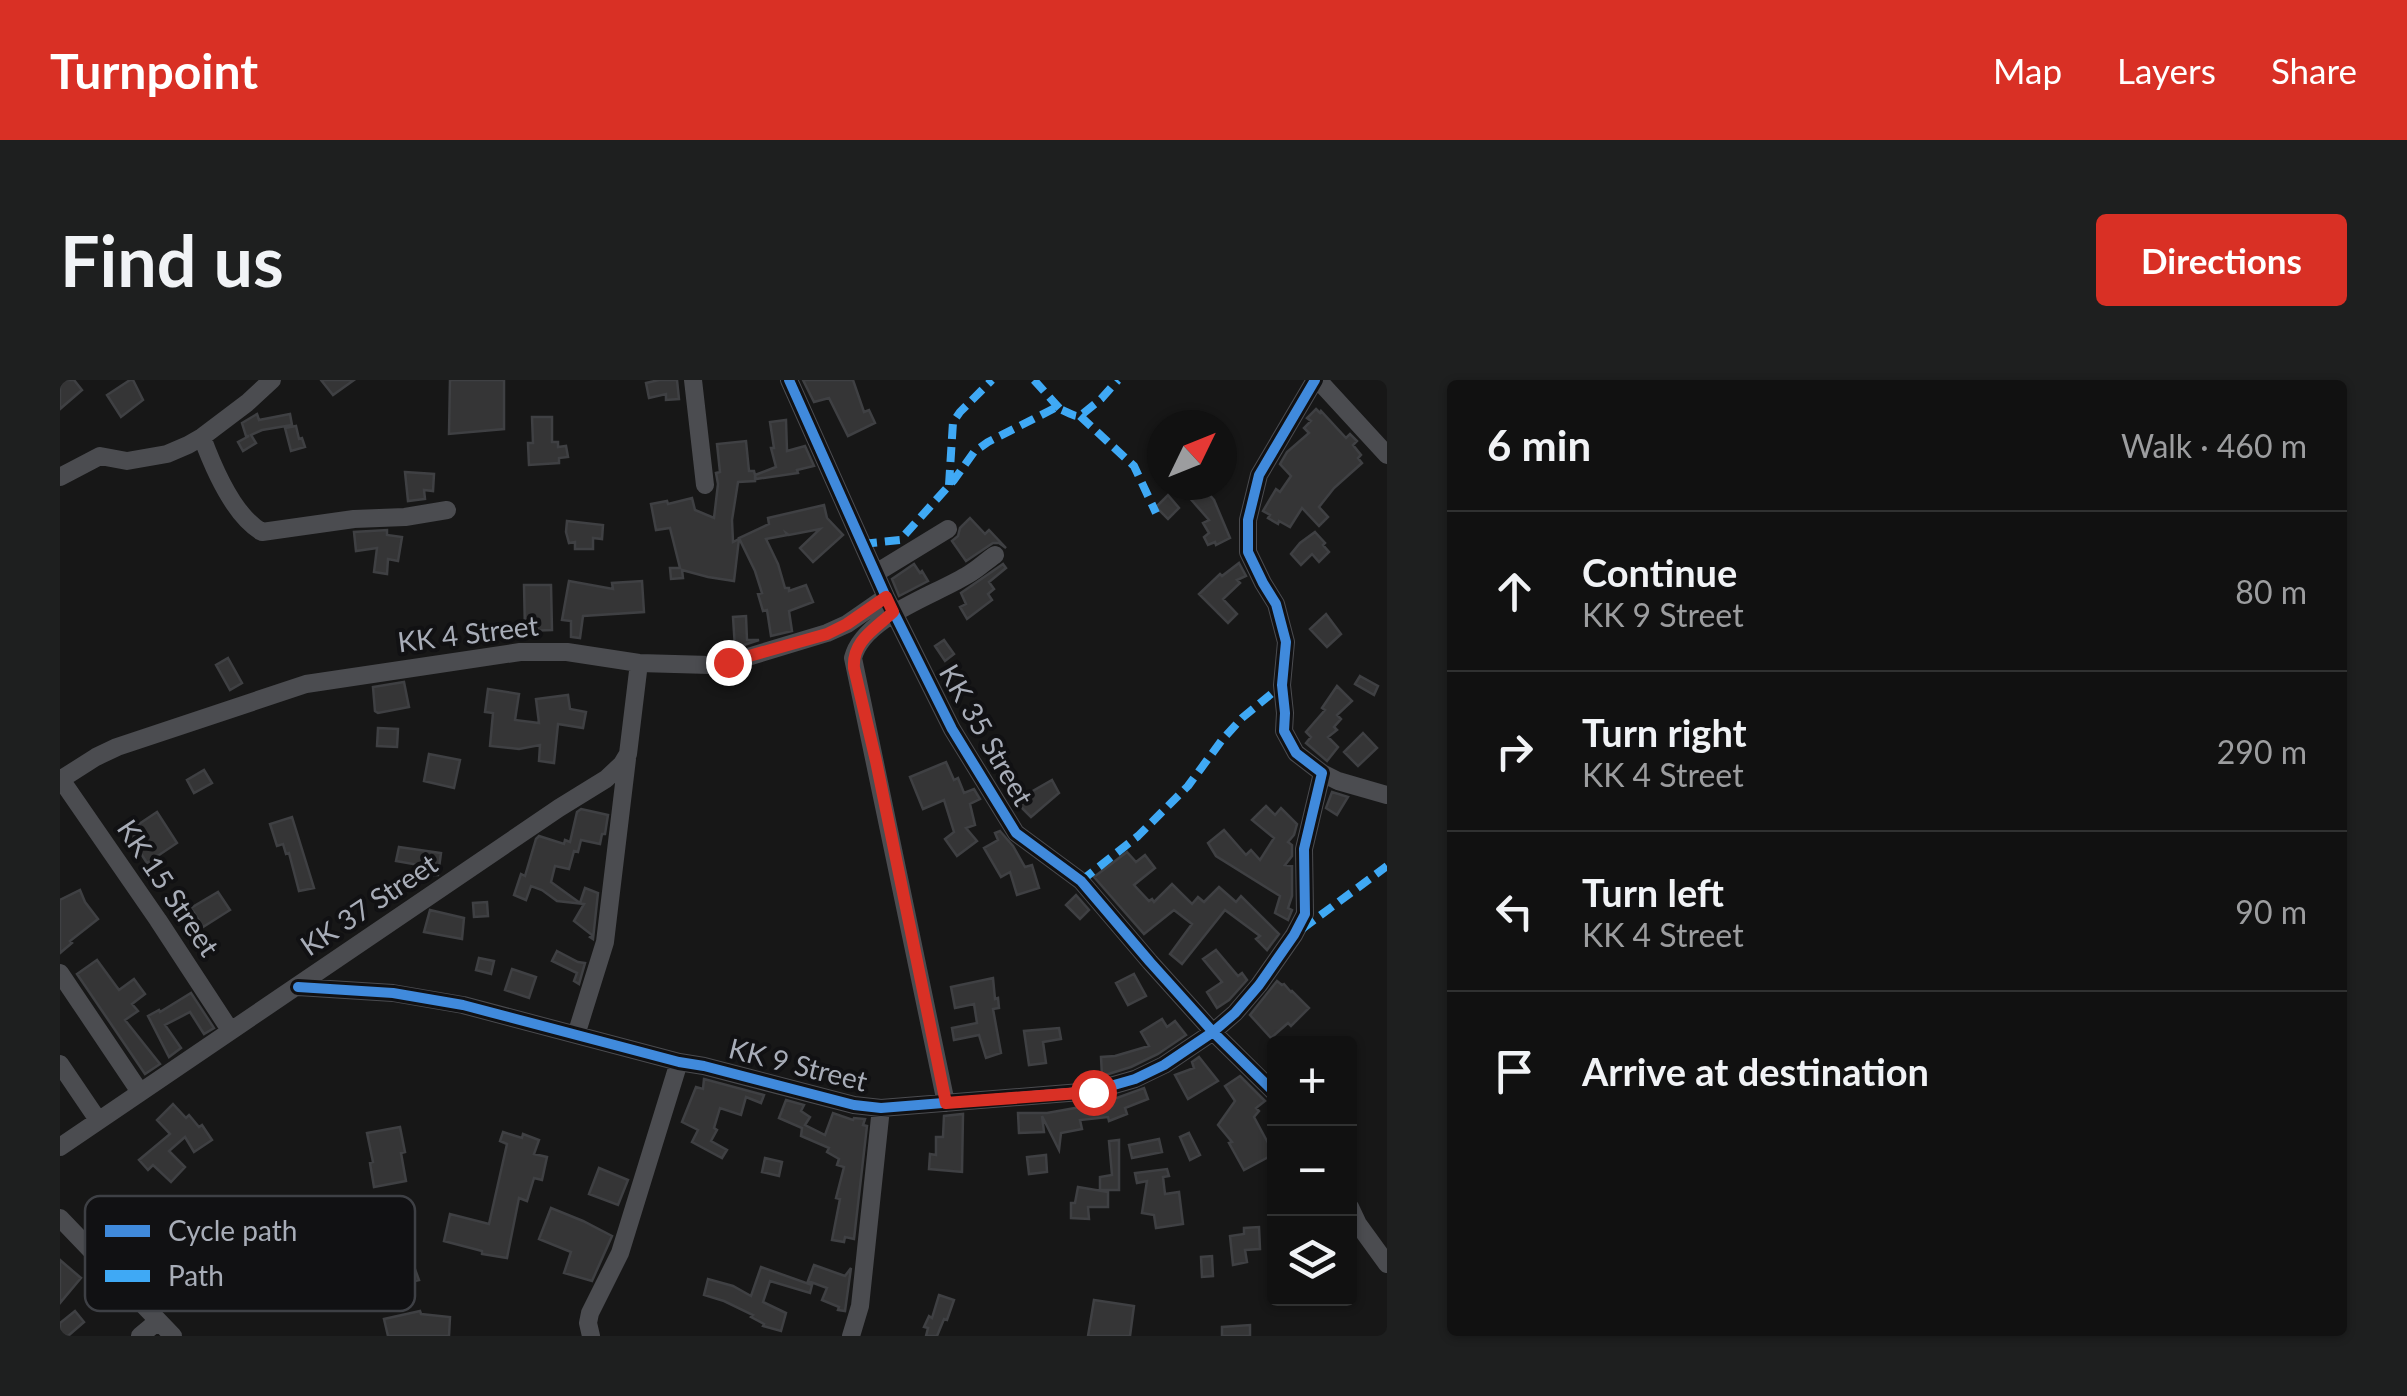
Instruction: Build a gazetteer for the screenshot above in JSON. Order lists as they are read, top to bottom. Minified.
{"streets":{"street":["KK 4 Street","KK 35 Street","KK 15 Street","KK 37 Street","KK 9 Street"]},"crossings":[["KK 4 Street","KK 35 Street"],["KK 4 Street","KK 15 Street"],["KK 35 Street","KK 9 Street"],["KK 15 Street","KK 37 Street"],["KK 37 Street","KK 9 Street"]],"legend":["Cycle path","Path"],"north":"top right","page":{"header":"Turnpoint","nav":["Map","Layers","Share"],"buttons":"Directions","title":"Find us","heading":["6 min","Walk · 460 m"],"list":[["Continue","KK 9 Street","80 m"],["Turn right","KK 4 Street","290 m"],["Turn left","KK 4 Street","90 m"],"Arrive at destination"],"map_buttons":["+","−"]}}
